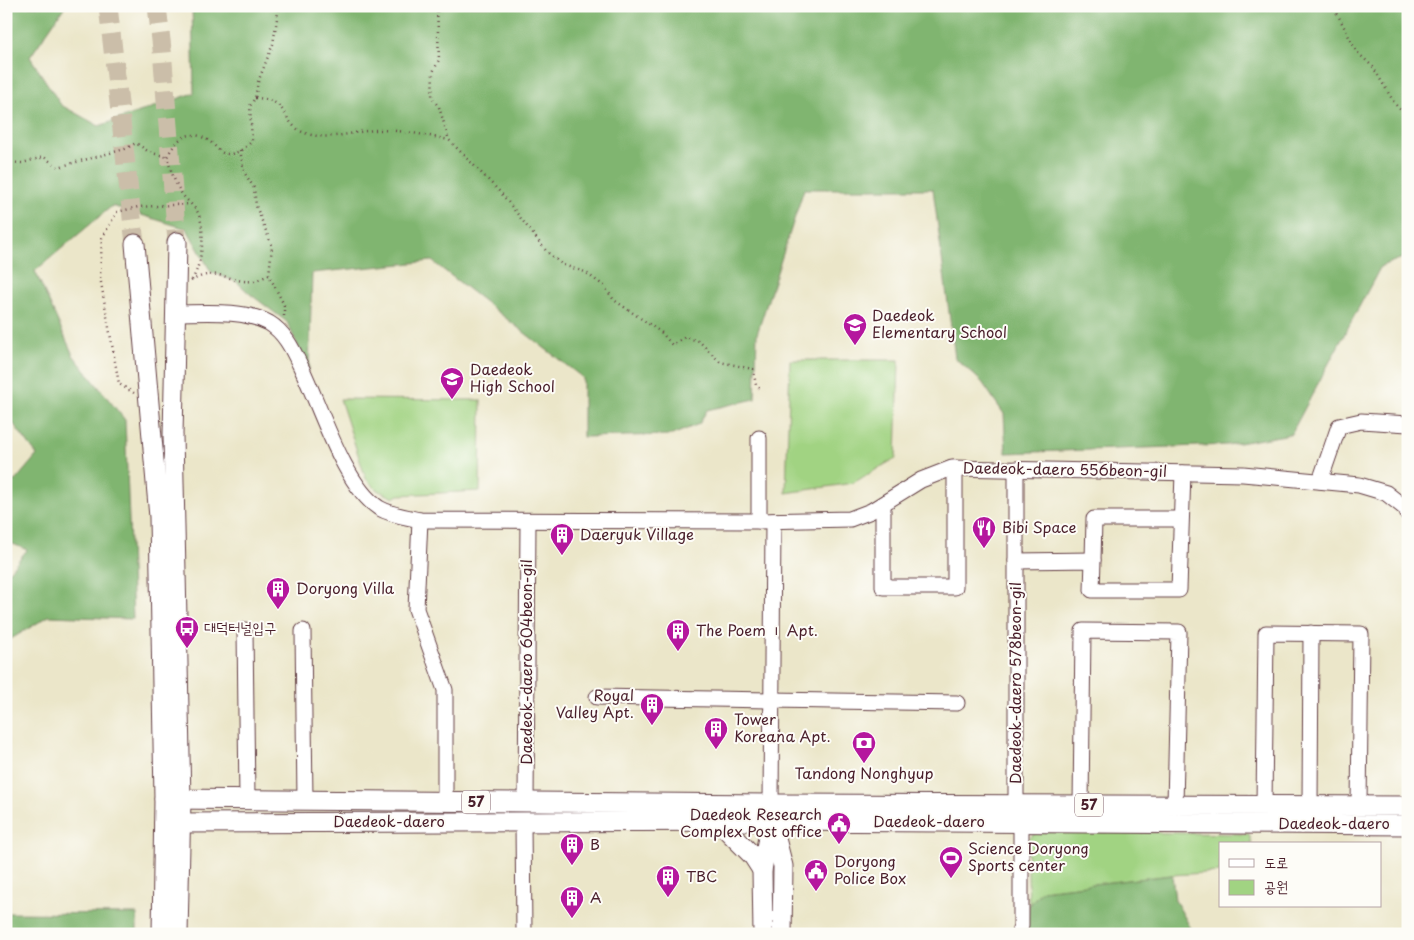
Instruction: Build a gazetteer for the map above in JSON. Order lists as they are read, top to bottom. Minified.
{"streets":{"main road":["57","Daedeok-daero"],"street":["Daedeok-daero 556beon-gil","Daedeok-daero 604beon-gil","Daedeok-daero 578beon-gil"]},"crossings":[["Daedeok-daero 556beon-gil","Daedeok-daero 604beon-gil"],["Daedeok-daero 556beon-gil","Daedeok-daero 578beon-gil"],["Daedeok-daero 604beon-gil","Daedeok-daero"],["Daedeok-daero 578beon-gil","Daedeok-daero"]],"places":{"school or university":["Daedeok Elementary School","Daedeok High School"],"restaurant":["Bibi Space"],"building":["Daeryuk Village","Doryong Villa","The Poem Ⅰ Apt.","Royal Valley Apt.","Tower Koreana Apt.","B","TBC","A"],"bus stop":["대덕터널입구"],"bank":["Tandong Nonghyup"],"public building":["Daedeok Research Complex Post office","Doryong Police Box"],"sports":["Science Doryong Sports center"]},"legend":["도로","공원"]}
